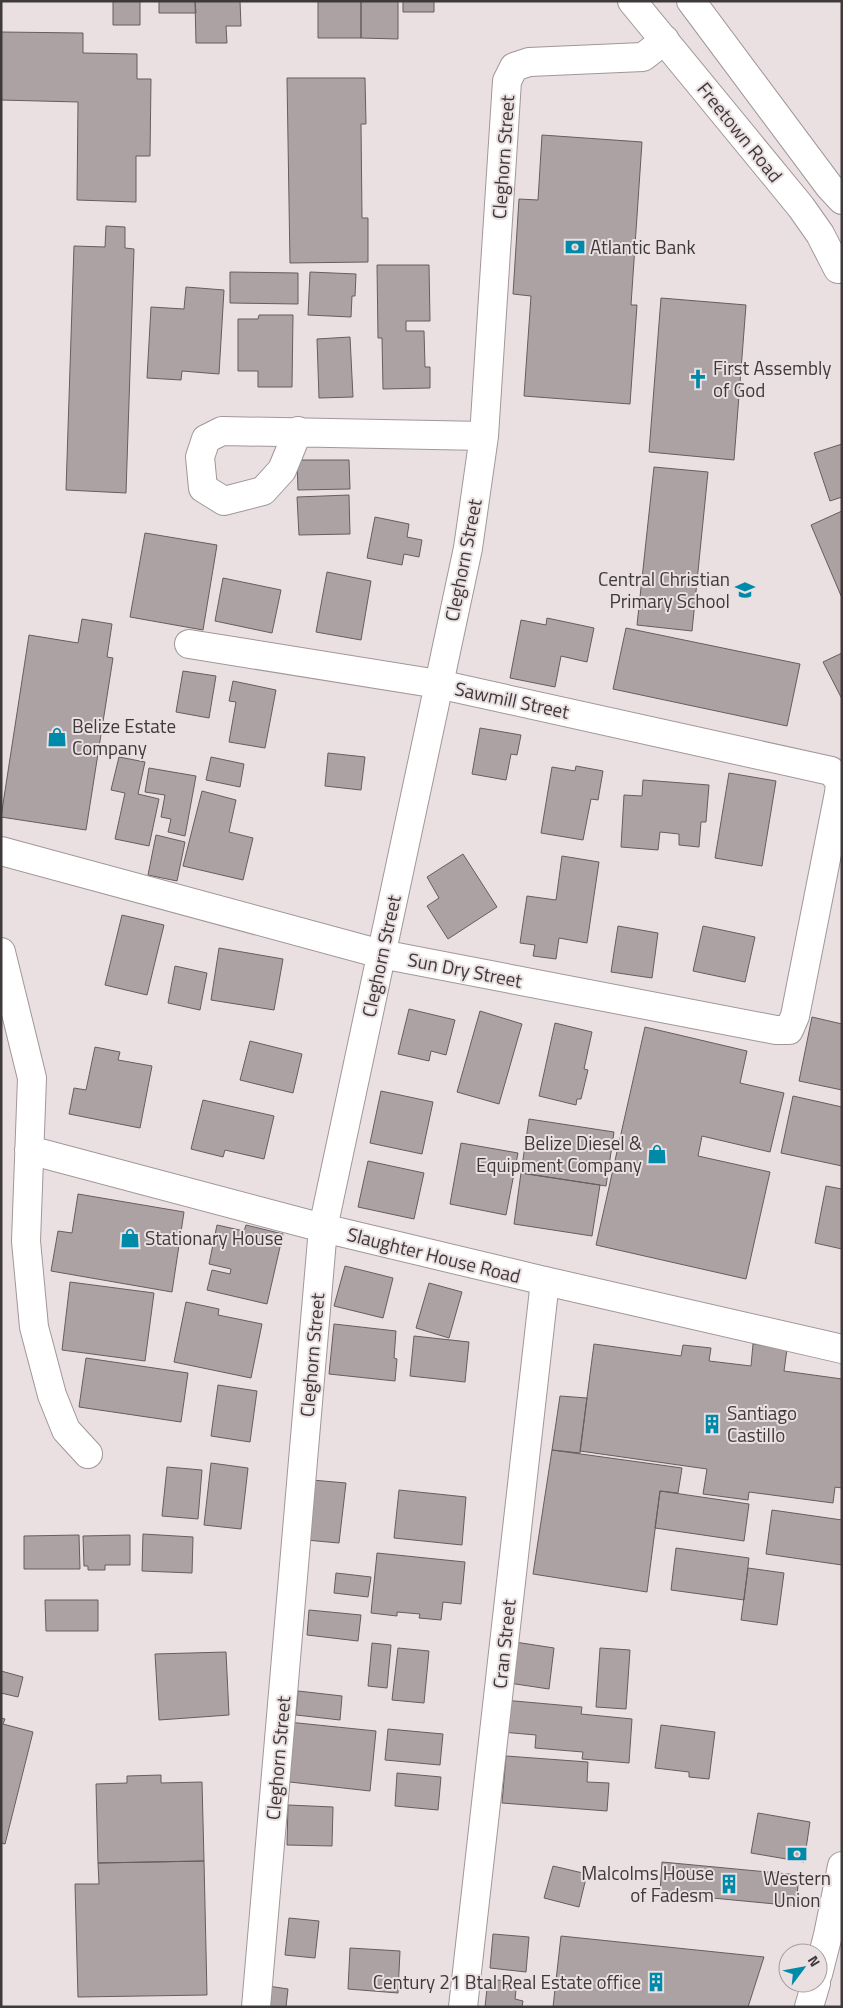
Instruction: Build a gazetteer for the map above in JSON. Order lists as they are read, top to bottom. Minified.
{"streets":{"street":["Freetown Road","Cleghorn Street","Sawmill Street","Sun Dry Street","Slaughter House Road","Cran Street"]},"crossings":[["Freetown Road","Cleghorn Street"],["Cleghorn Street","Sawmill Street"],["Cleghorn Street","Sun Dry Street"],["Cleghorn Street","Slaughter House Road"],["Sawmill Street","Sun Dry Street"],["Slaughter House Road","Cran Street"]],"places":{"bank":["Atlantic Bank","Western Union"],"church":["First Assembly of God"],"school or university":["Central Christian Primary School"],"shop":["Belize Estate Company","Belize Diesel & Equipment Company","Stationary House"],"building":["Santiago Castillo","Malcolms House of Fadesm","Century 21 Btal Real Estate office"]},"north":"top right"}
